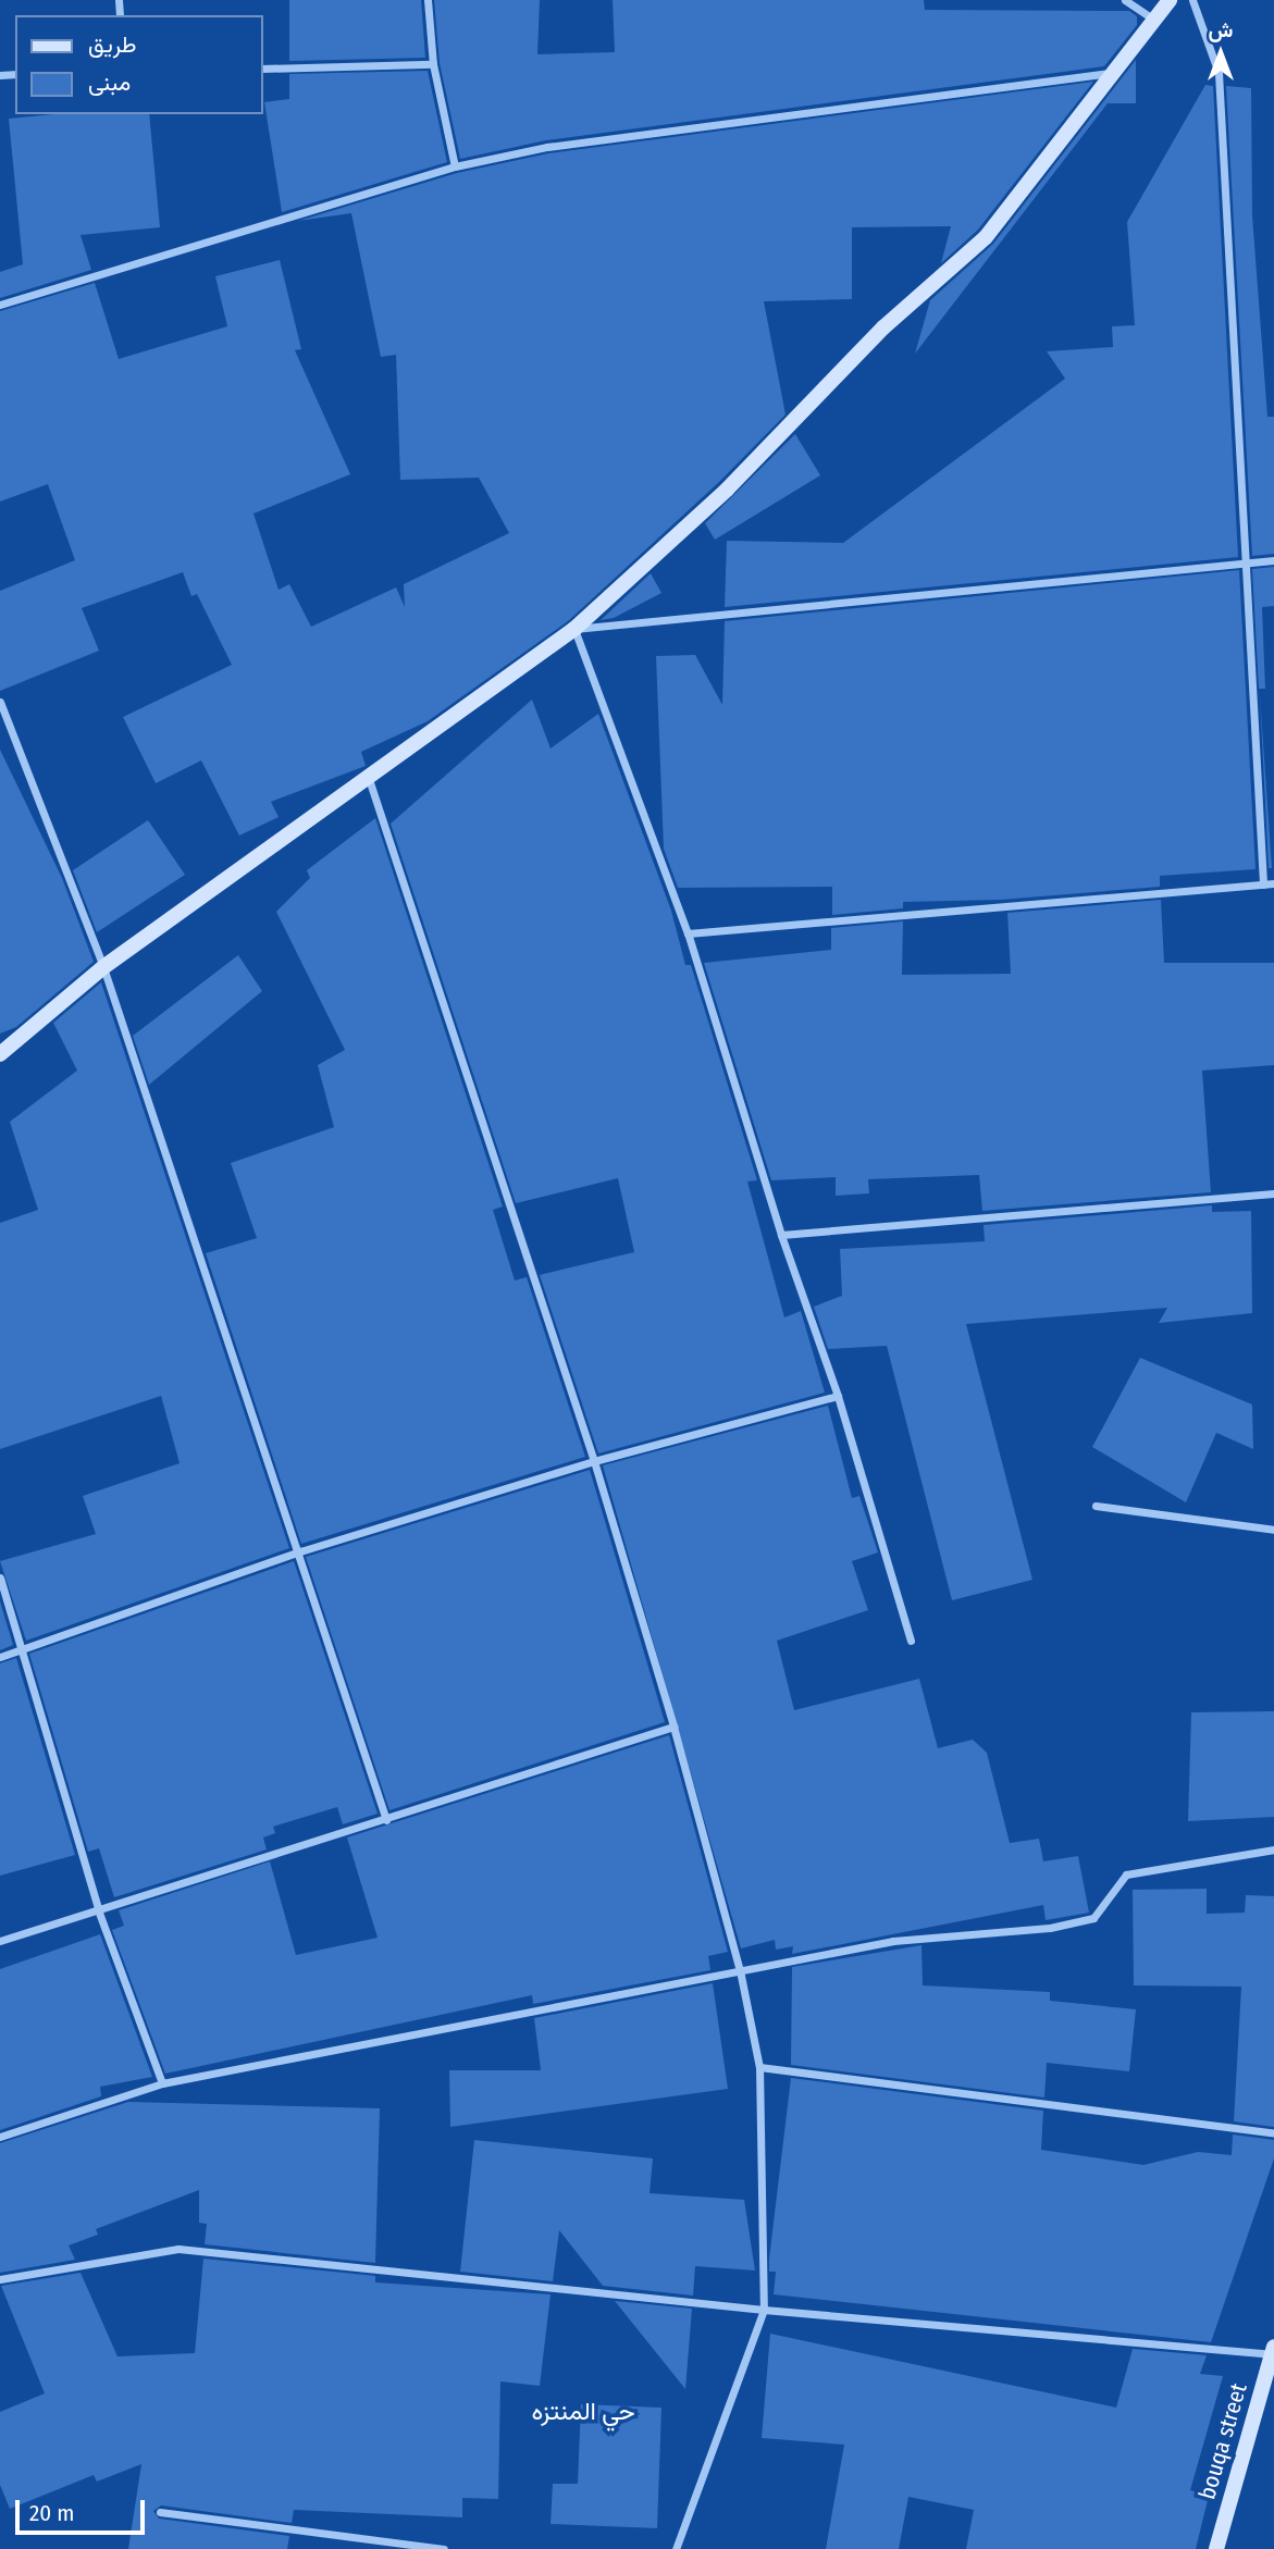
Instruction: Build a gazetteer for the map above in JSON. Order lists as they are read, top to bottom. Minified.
{"streets":{"street":["bouqa street"]},"districts":["حي المنتزه"],"legend":["طريق","مبنى"],"scale_bar":"20 m","north":"top"}
